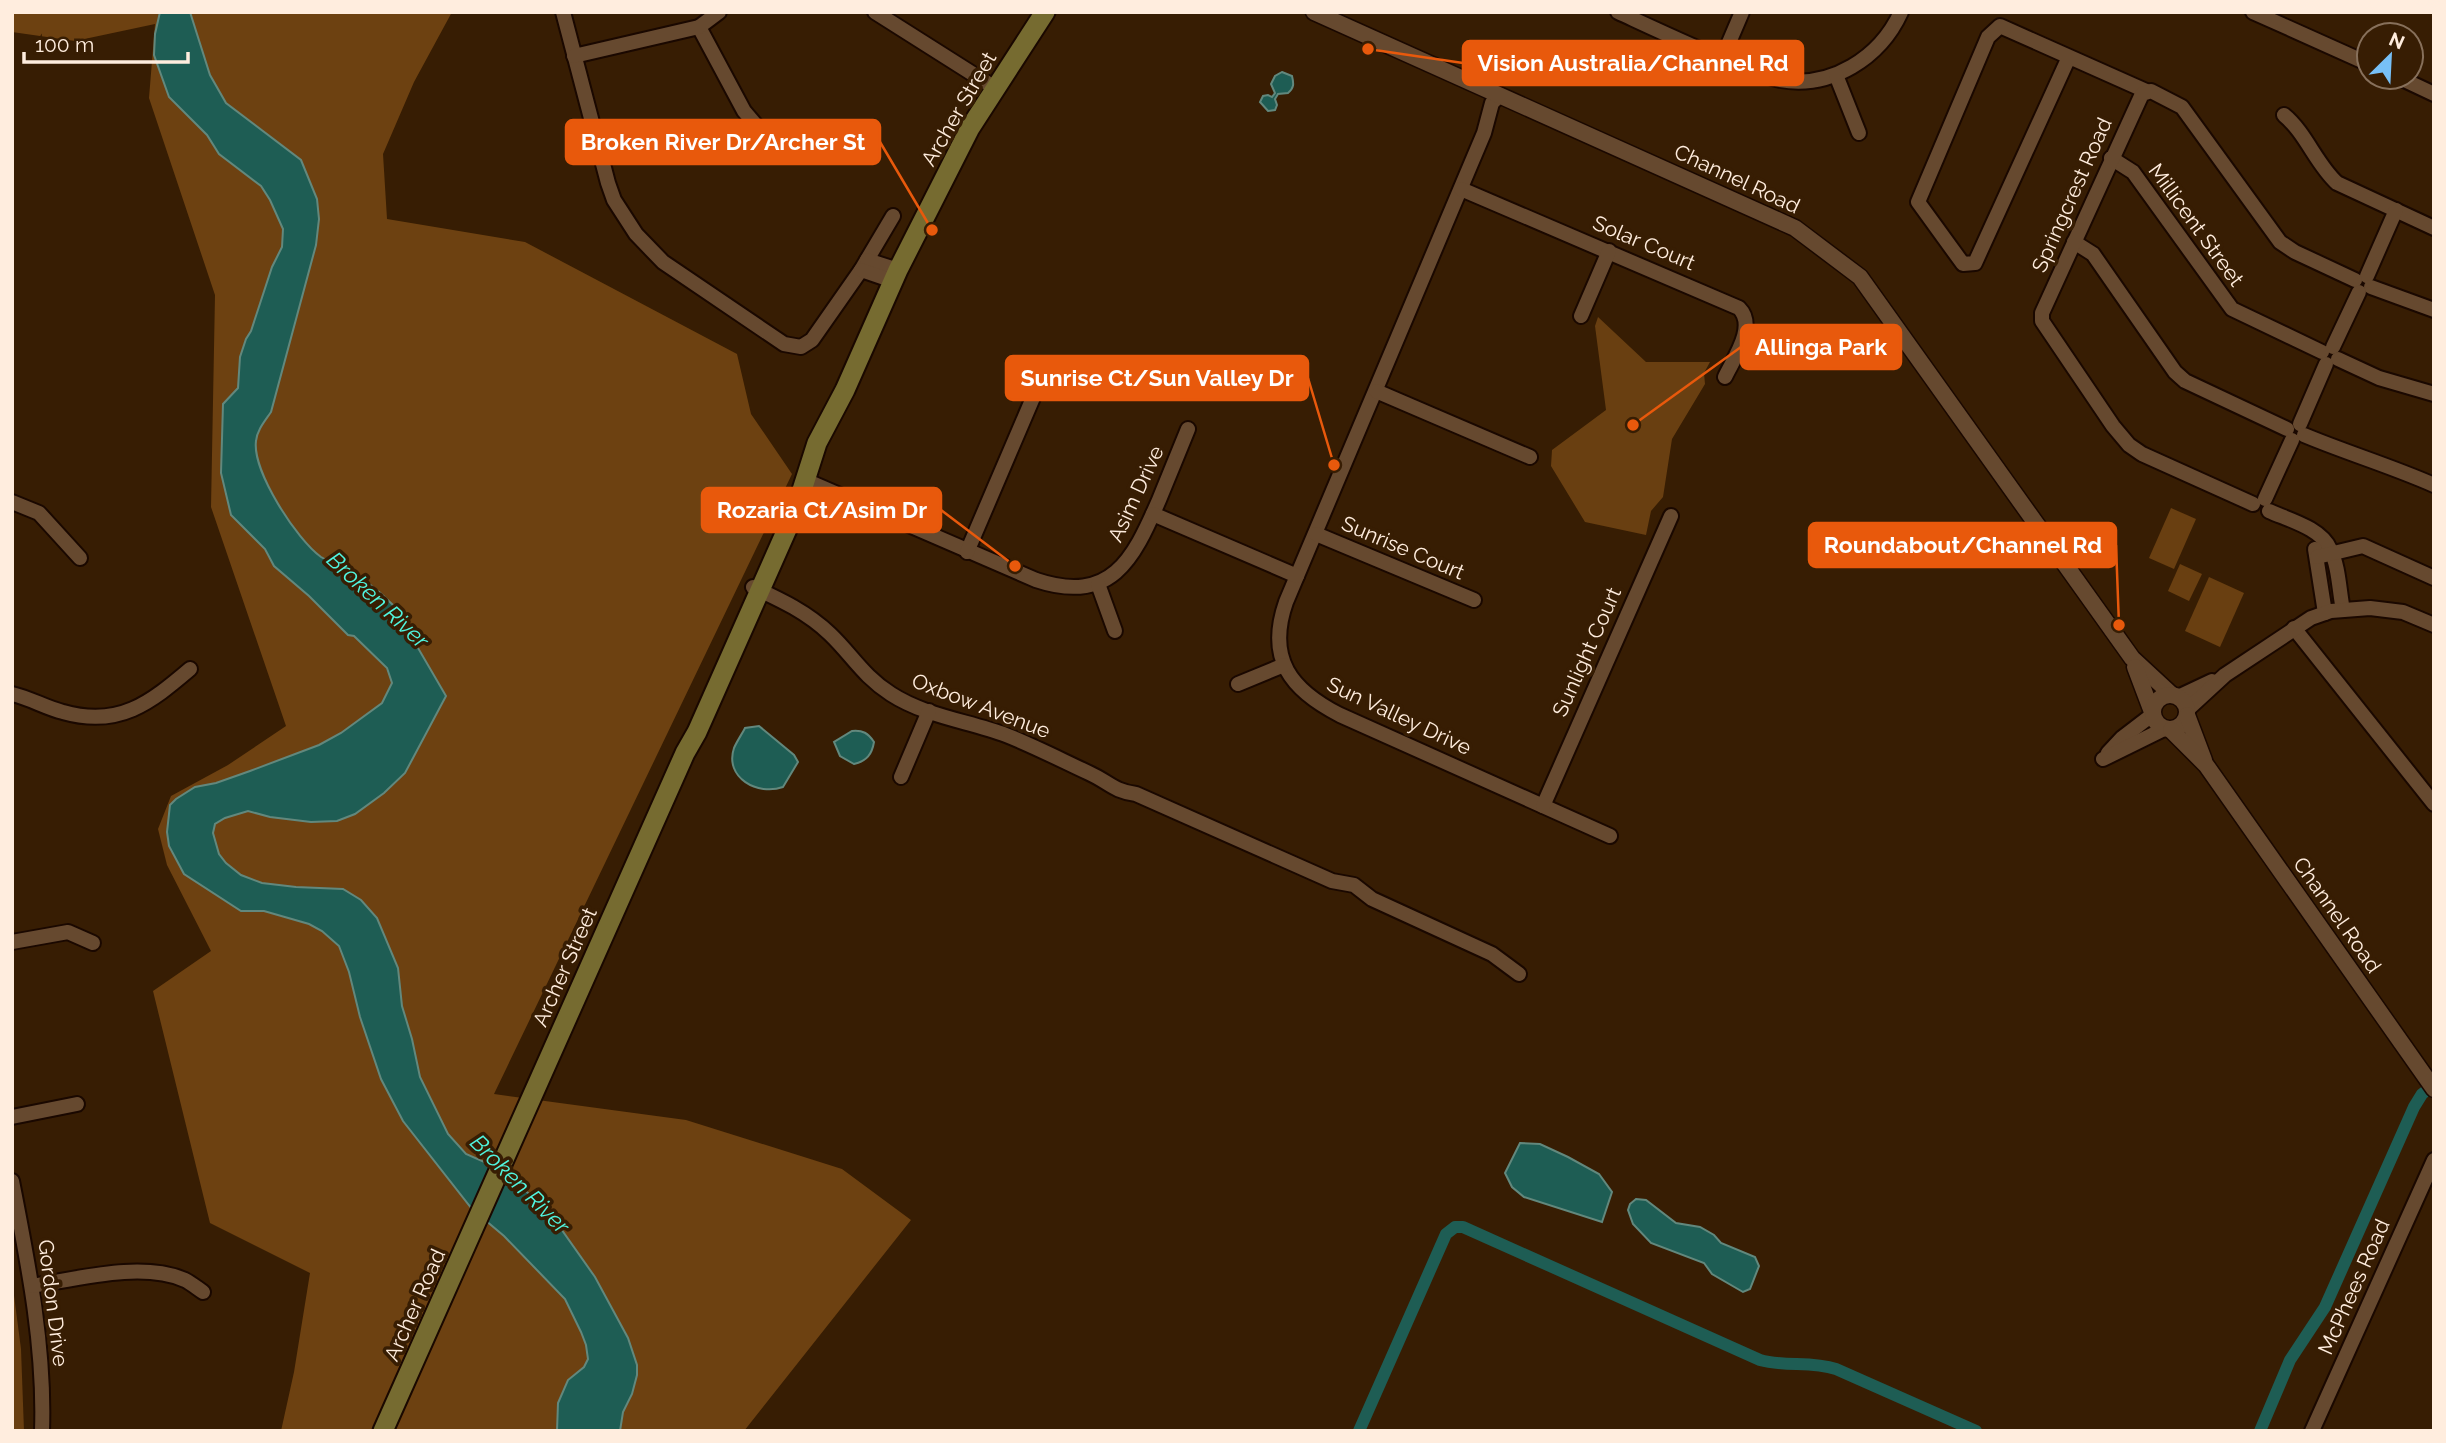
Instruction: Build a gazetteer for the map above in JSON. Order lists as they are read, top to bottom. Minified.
{"streets":{"main road":["Archer Street","Archer Road"],"street":["Channel Road","Springcrest Road","Millicent Street","Solar Court","Asim Drive","Sunrise Court","Sunlight Court","Oxbow Avenue","Sun Valley Drive","McPhees Road","Gordon Drive"]},"crossings":[["Archer Street","Oxbow Avenue"],["Archer Street","Archer Road"],["Springcrest Road","Millicent Street"],["Sunlight Court","Sun Valley Drive"]],"water":["Broken River"],"places":["Vision Australia/Channel Rd","Broken River Dr/Archer St","Allinga Park","Sunrise Ct/Sun Valley Dr","Rozaria Ct/Asim Dr","Roundabout/Channel Rd"],"scale_bar":"100 m","north":"top right"}
